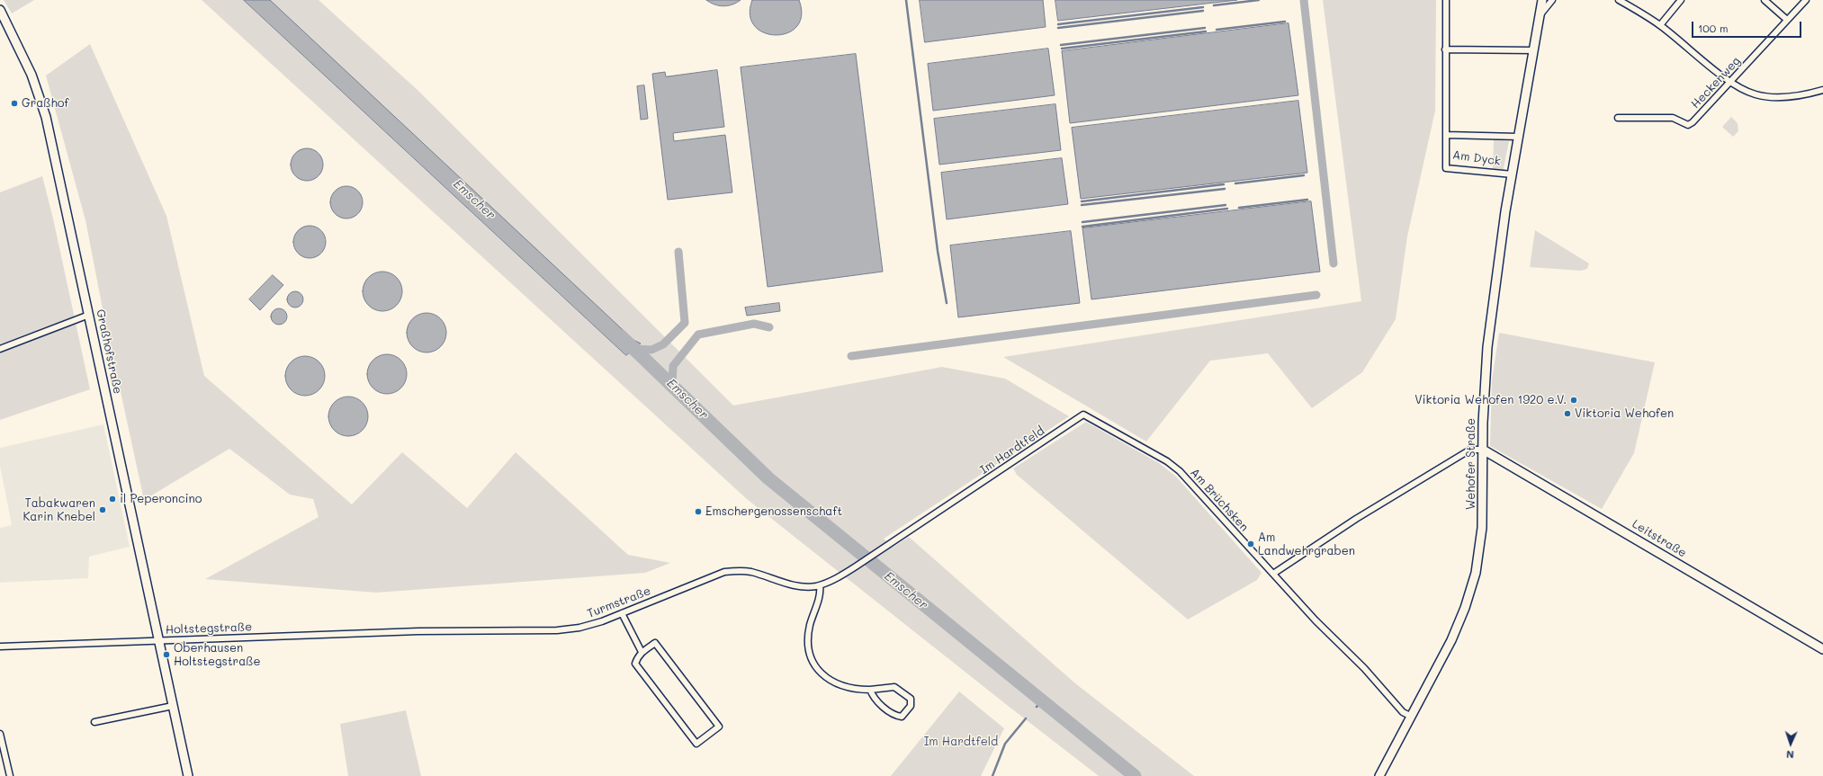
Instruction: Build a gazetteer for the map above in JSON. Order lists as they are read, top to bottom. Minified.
{"streets":{"street":["Heckenweg","Am Dyck","Graßhofstraße","Im Hardtfeld","Wehofer Straße","Am Brüchsken","Leitstraße","Turmstraße","Holtstegstraße"]},"crossings":[["Am Dyck","Wehofer Straße"],["Graßhofstraße","Holtstegstraße"],["Im Hardtfeld","Am Brüchsken"],["Im Hardtfeld","Turmstraße"],["Wehofer Straße","Am Brüchsken"],["Wehofer Straße","Leitstraße"],["Turmstraße","Holtstegstraße"]],"water":["Emscher"],"parks":["Im Hardtfeld"],"places":["Graßhof","Viktoria Wehofen 1920 e.V.","Viktoria Wehofen","il Peperoncino","Tabakwaren Karin Knebel","Emschergenossenschaft","Am Landwehrgraben","Oberhausen Holtstegstraße"],"scale_bar":"100 m","north":"bottom"}
